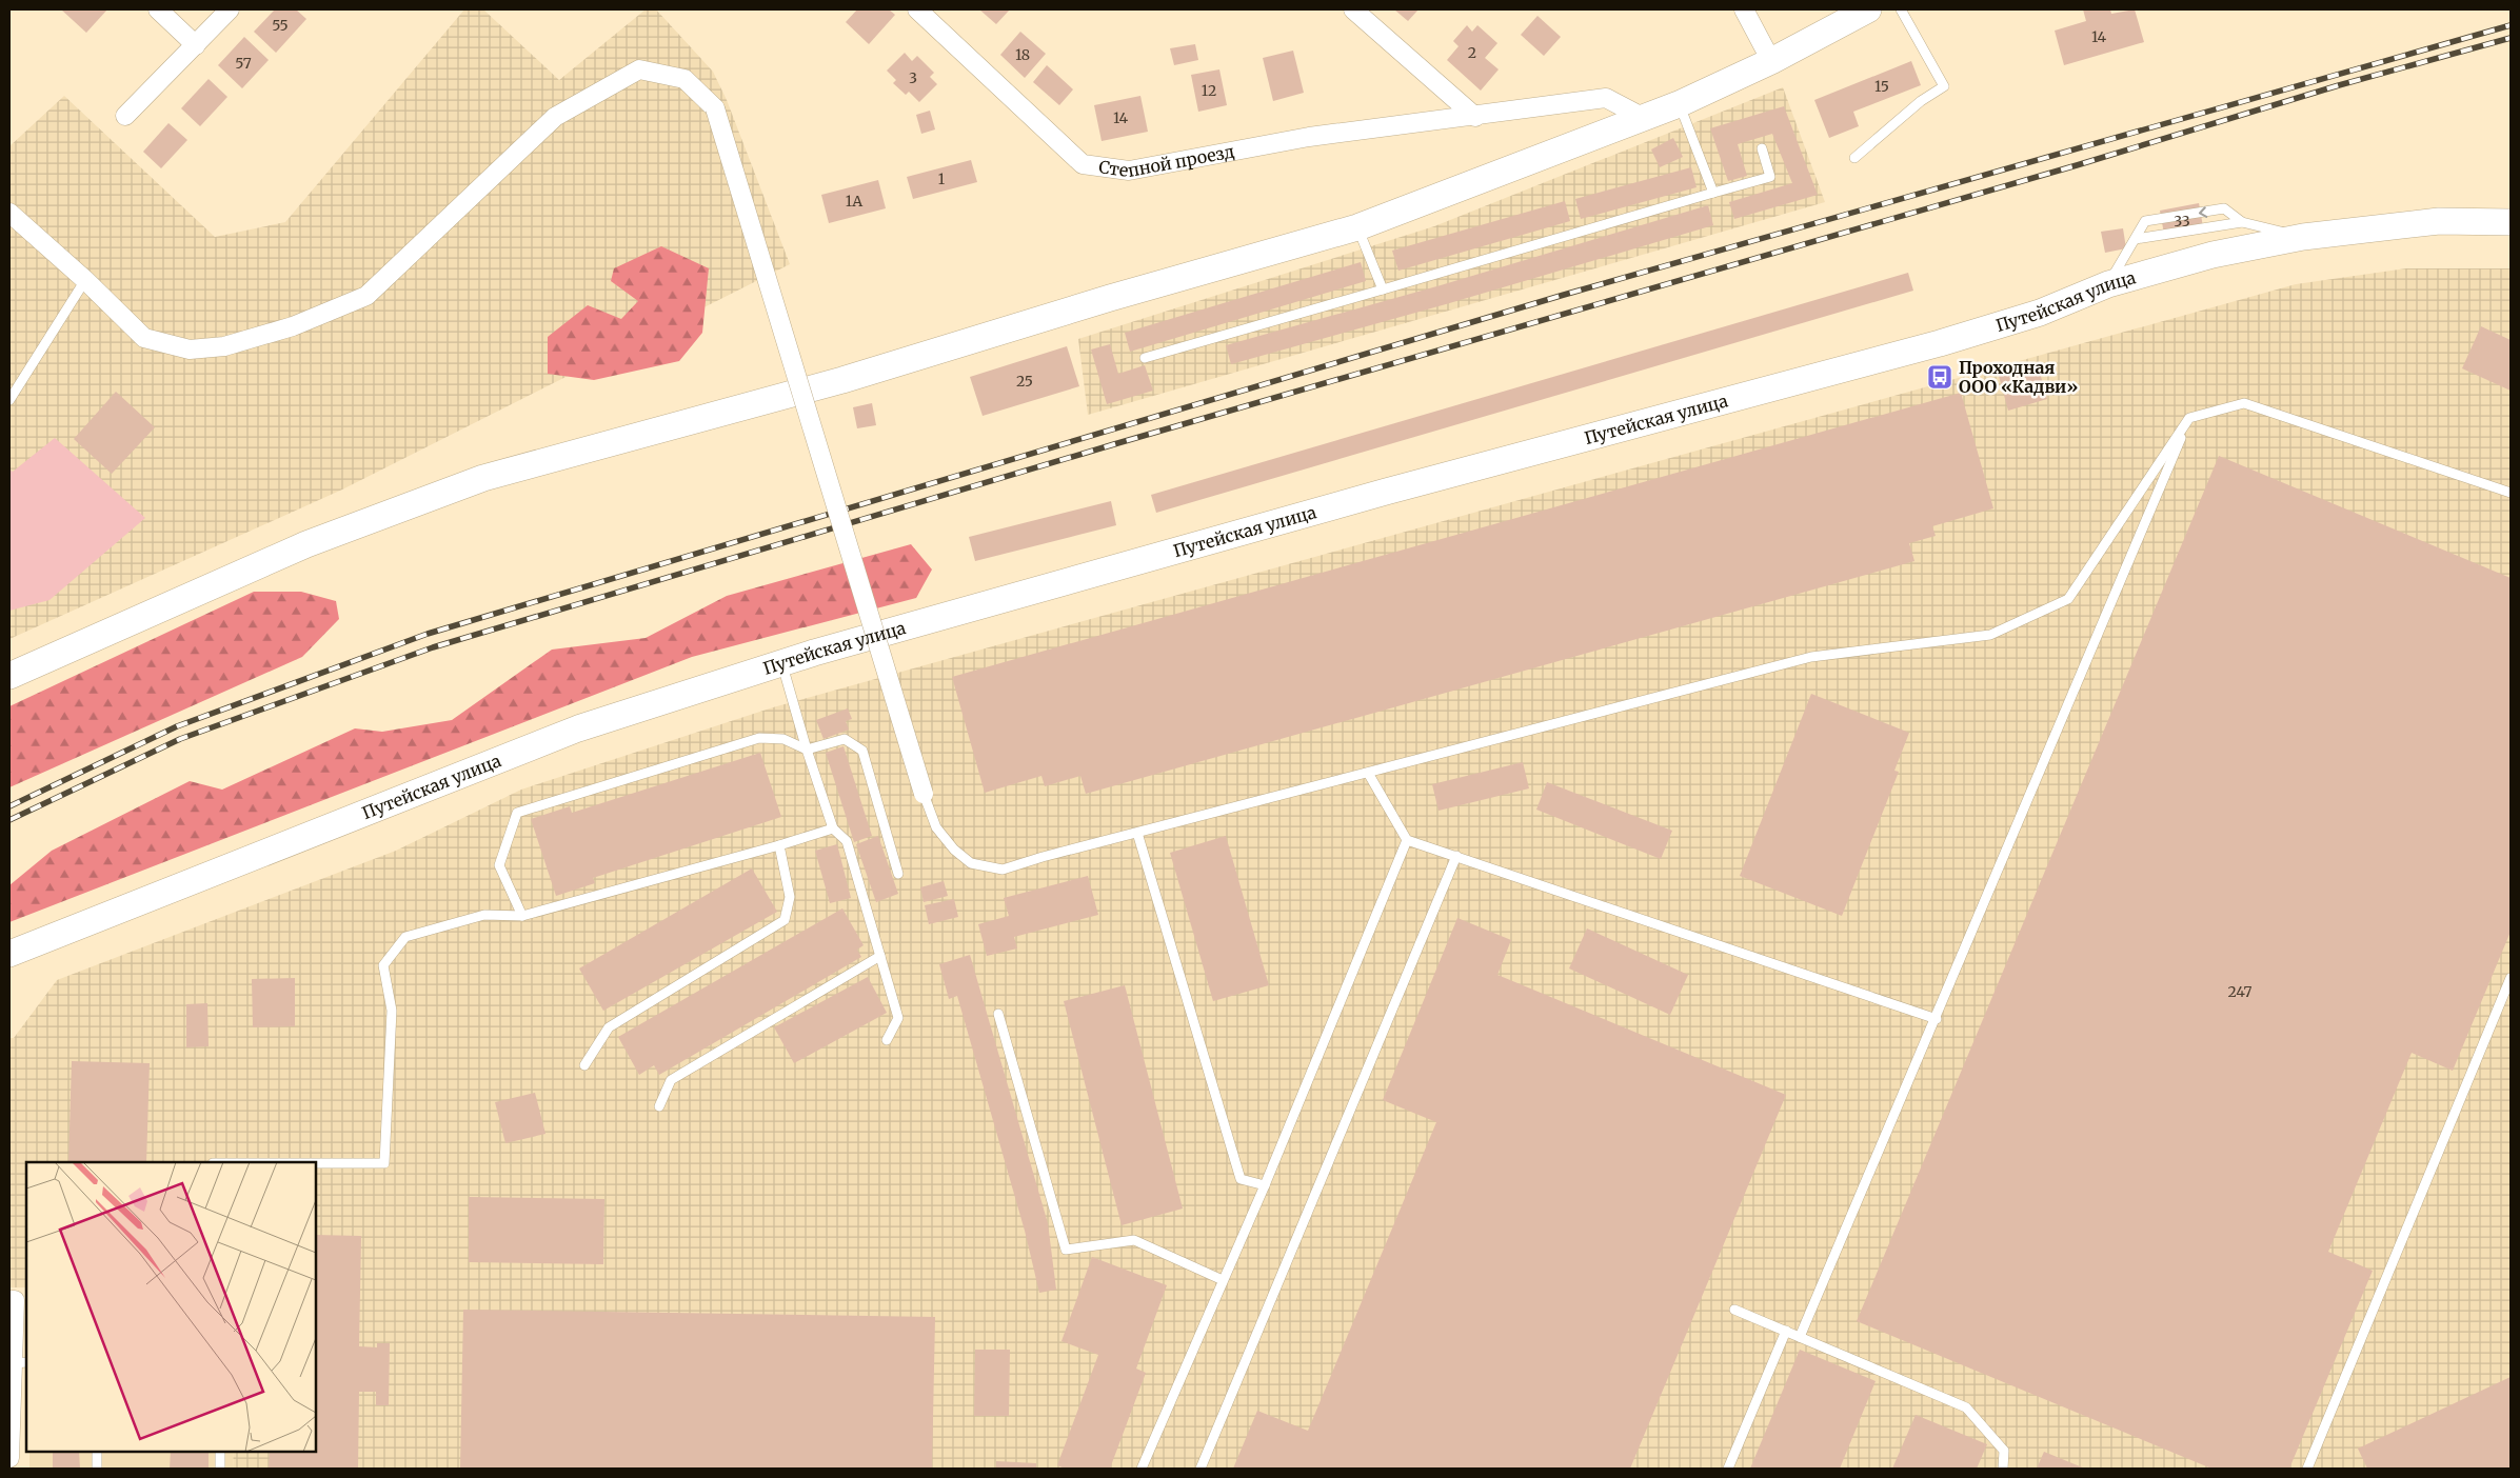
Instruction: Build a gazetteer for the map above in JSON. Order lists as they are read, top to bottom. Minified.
{"streets":{"main road":["Путейская улица"],"street":["Степной проезд"]},"places":{"bus stop":["Проходная ООО «Кадви»"]},"house_numbers":["55","14","2","18","57","3","15","12","14","1","1А","33","25","247"]}
